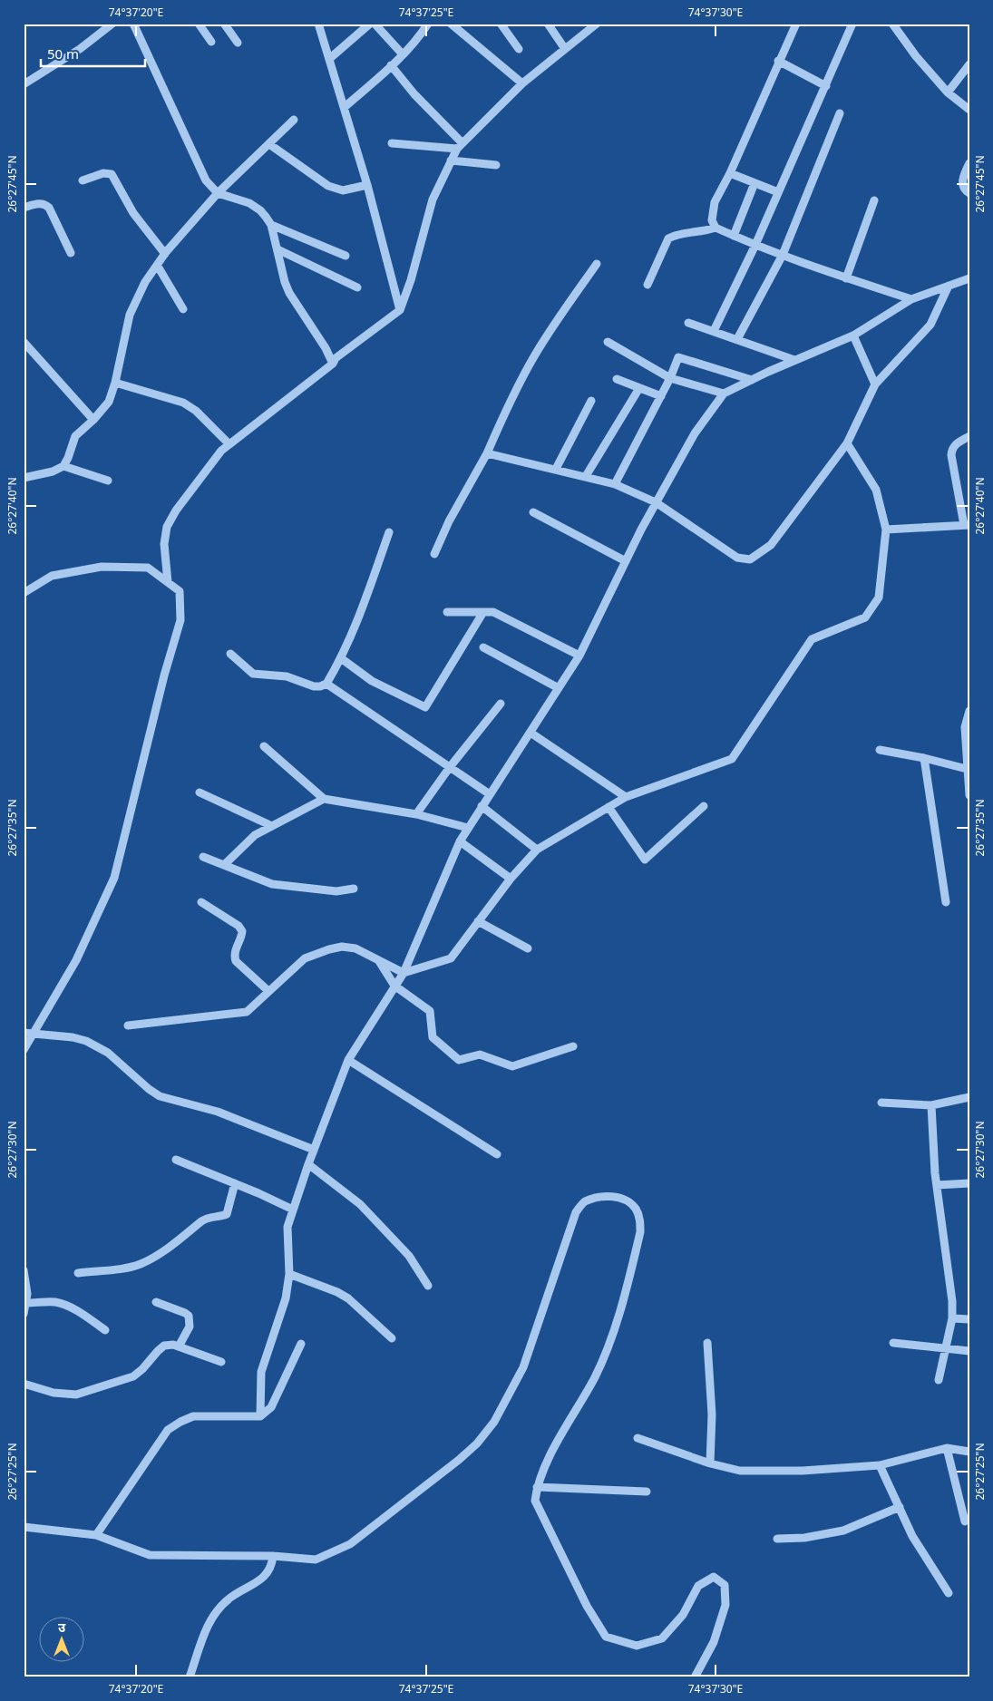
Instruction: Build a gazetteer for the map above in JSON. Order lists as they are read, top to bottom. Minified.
{"scale_bar":"50 m","north":"top","coordinates":["74°37'20\"E","74°37'25\"E","74°37'30\"E","26°27'45\"N","26°27'40\"N","26°27'35\"N","26°27'30\"N","26°27'25\"N"]}
